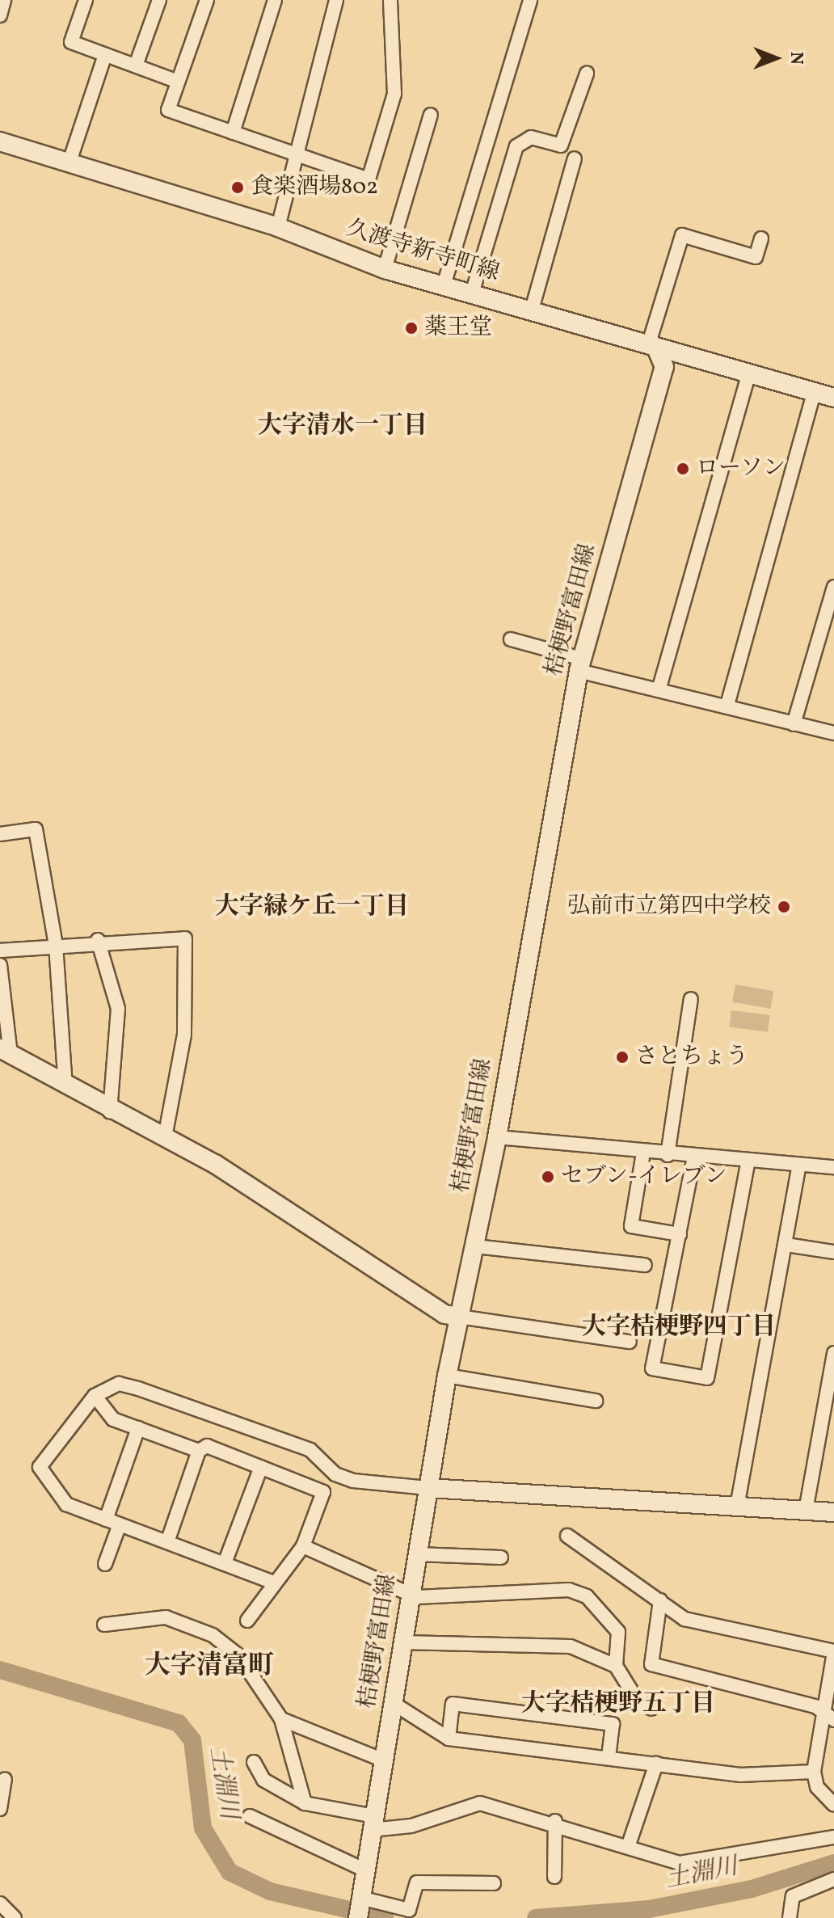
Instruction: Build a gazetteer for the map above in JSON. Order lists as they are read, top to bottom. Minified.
{"streets":{"main road":["久渡寺新寺町線","桔梗野富田線"]},"crossings":[["久渡寺新寺町線","桔梗野富田線"]],"districts":["大字清水一丁目","大字緑ケ丘一丁目","大字桔梗野四丁目","大字清富町","大字桔梗野五丁目"],"water":["土淵川"],"places":["食楽酒場802","薬王堂","ローソン","弘前市立第四中学校","さとちょう","セブン-イレブン"],"north":"right"}
